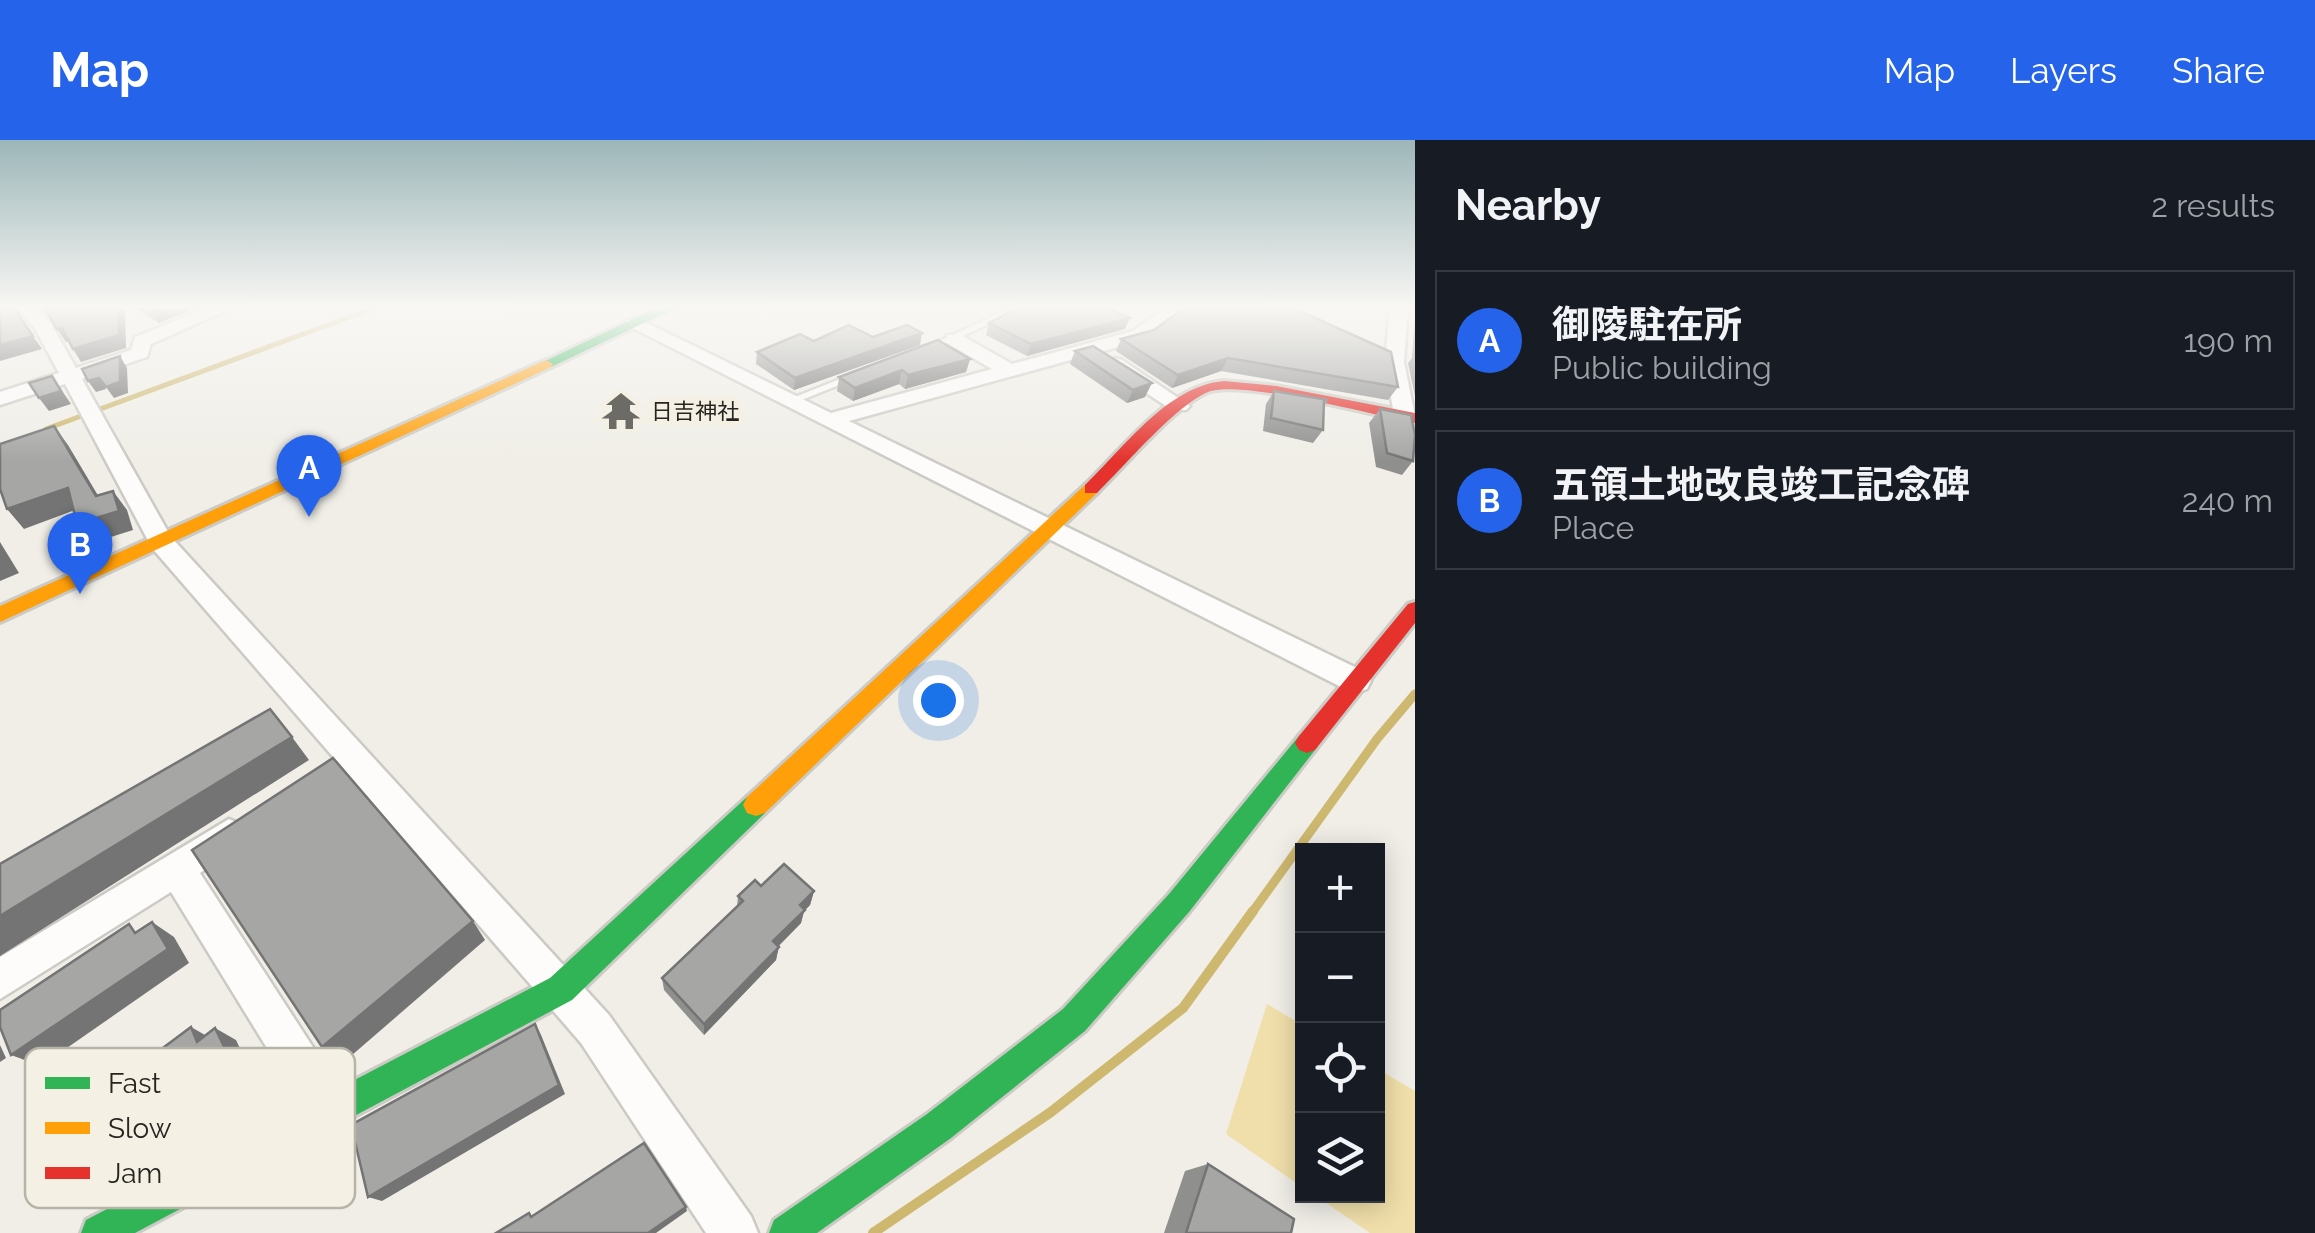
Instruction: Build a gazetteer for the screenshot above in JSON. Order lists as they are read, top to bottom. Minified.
{"places":{"temple":["日吉神社"]},"legend":["Fast","Slow","Jam"],"page":{"header":"Map","nav":["Map","Layers","Share"],"heading":["Nearby","2 results"],"list":[{"mark":"A","name":"御陵駐在所","note":"Public building","value":"190 m"},{"mark":"B","name":"五領土地改良竣工記念碑","note":"Place","value":"240 m"}],"pins":["A","B"],"map_buttons":["+","−"]}}
